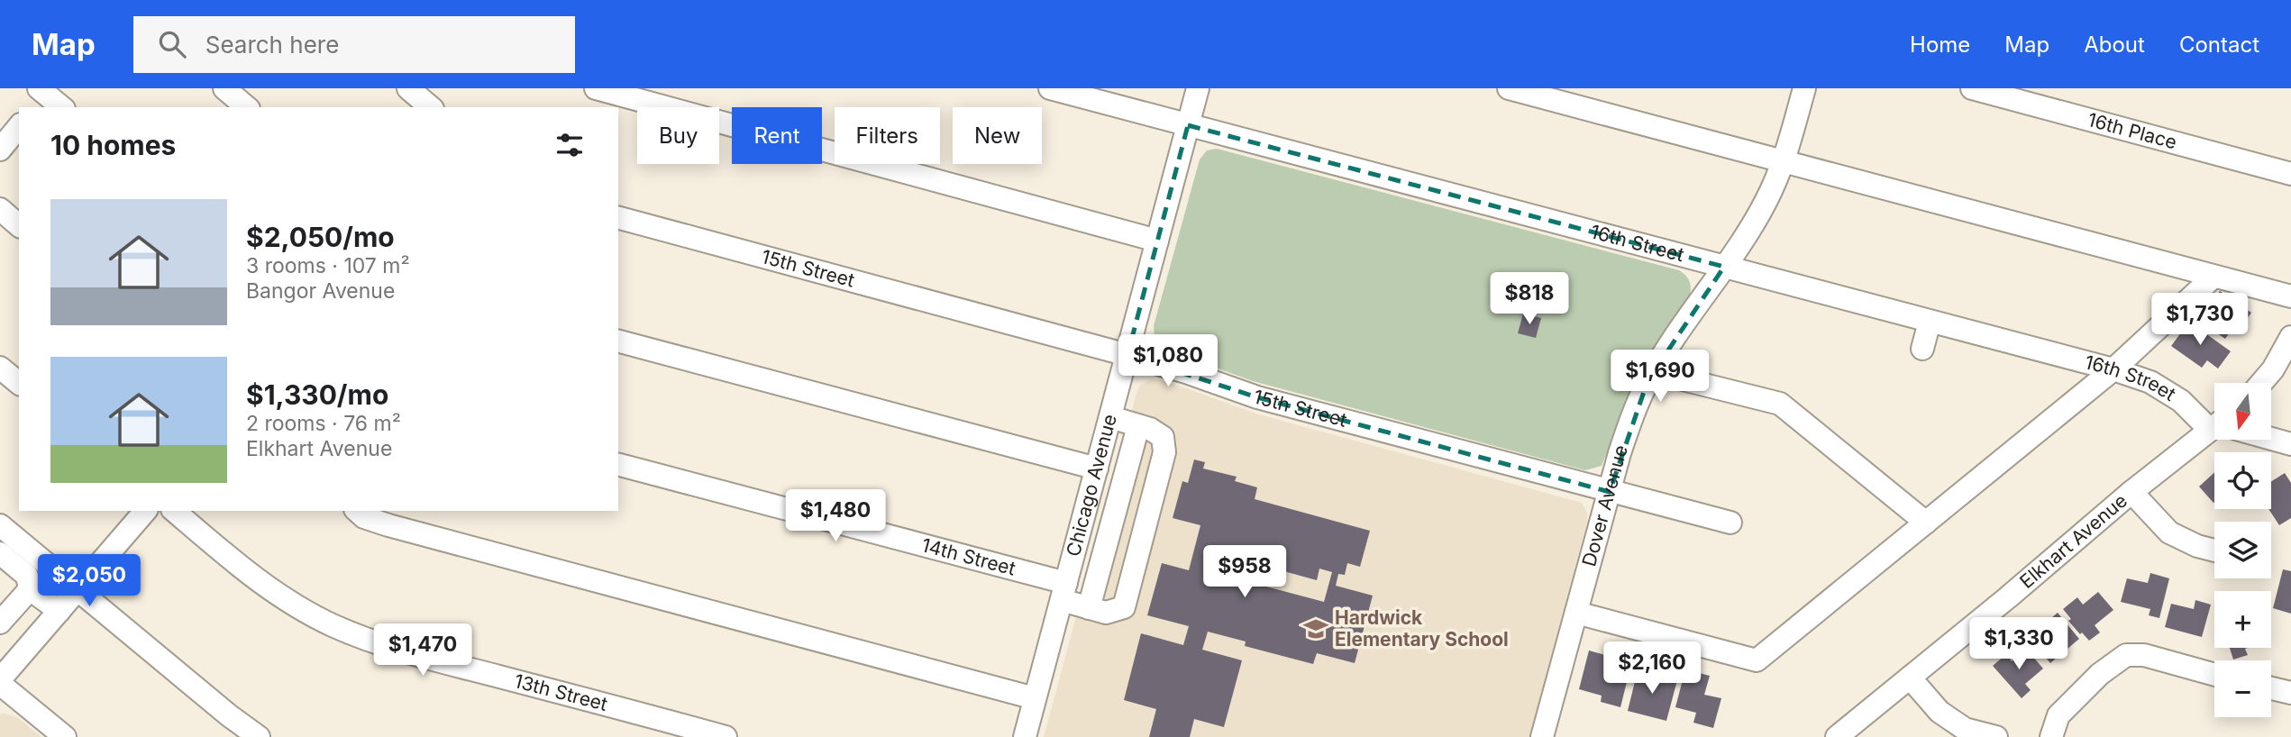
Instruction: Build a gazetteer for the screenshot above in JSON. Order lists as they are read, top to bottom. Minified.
{"streets":{"street":["16th Place","16th Street","15th Street","Chicago Avenue","Dover Avenue","Elkhart Avenue","14th Street","13th Street"]},"crossings":[["16th Street","Chicago Avenue"],["16th Street","Dover Avenue"],["15th Street","Chicago Avenue"],["15th Street","Dover Avenue"],["Chicago Avenue","14th Street"]],"places":{"school or university":["Hardwick Elementary School"]},"north":"bottom","page":{"header":"Map","search":"Search here","nav":["Home","Map","About","Contact"],"chip":["Buy","Rent","Filters","New"],"heading":"10 homes","list":[{"name":"$2,050/mo","note":"3 rooms · 107 m² · Bangor Avenue"},{"name":"$1,330/mo","note":"2 rooms · 76 m² · Elkhart Avenue"}],"price":["$818","$1,730","$1,080","$1,690","$1,480","$958","$2,050","$1,330","$1,470","$2,160"],"map_buttons":["+","−"]}}
